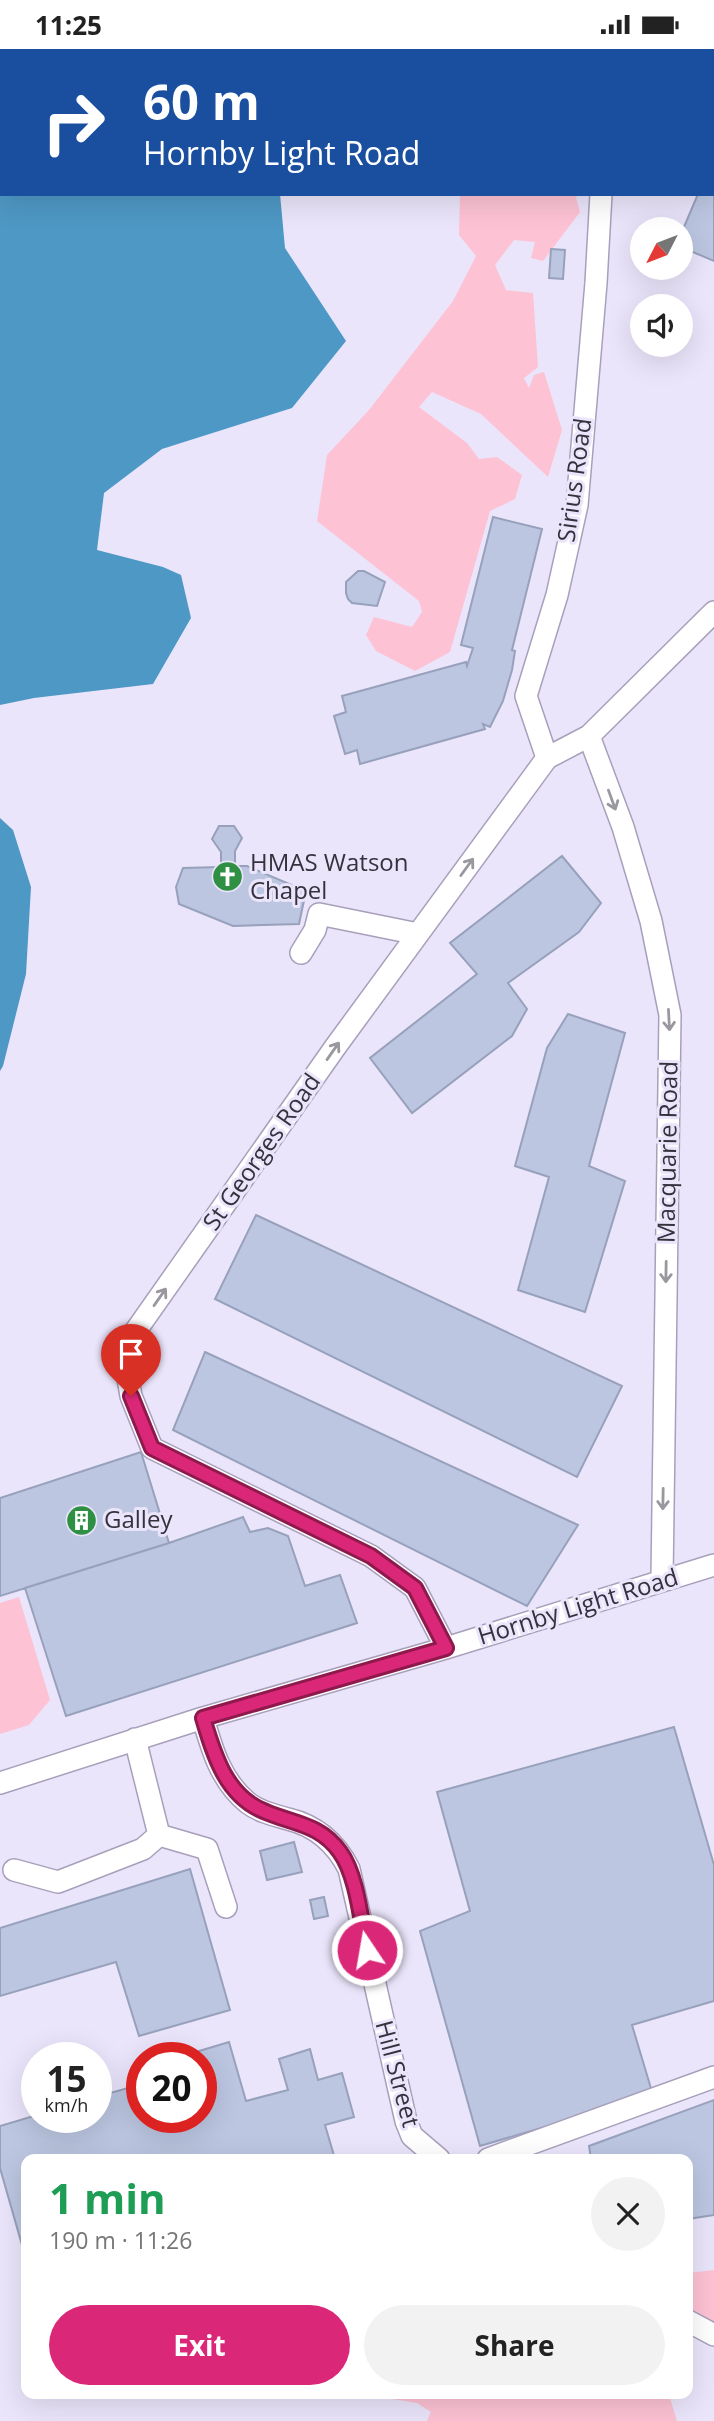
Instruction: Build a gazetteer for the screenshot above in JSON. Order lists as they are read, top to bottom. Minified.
{"streets":{"lane":["Sirius Road","St Georges Road","Macquarie Road","Hornby Light Road","Hill Street"]},"crossings":[["Sirius Road","St Georges Road"],["St Georges Road","Macquarie Road"],["St Georges Road","Hornby Light Road"],["Macquarie Road","Hornby Light Road"],["Hornby Light Road","Hill Street"]],"one_way":["Macquarie Road"],"places":{"church":["HMAS Watson Chapel"],"building":["Galley"]},"north":"bottom left","page":{"status":"11:25","turn":["60 m","Hornby Light Road"],"speed":"15 km/h","limit":"20","heading":["1 min","190 m · 11:26"],"buttons":["Exit","Share"]}}
